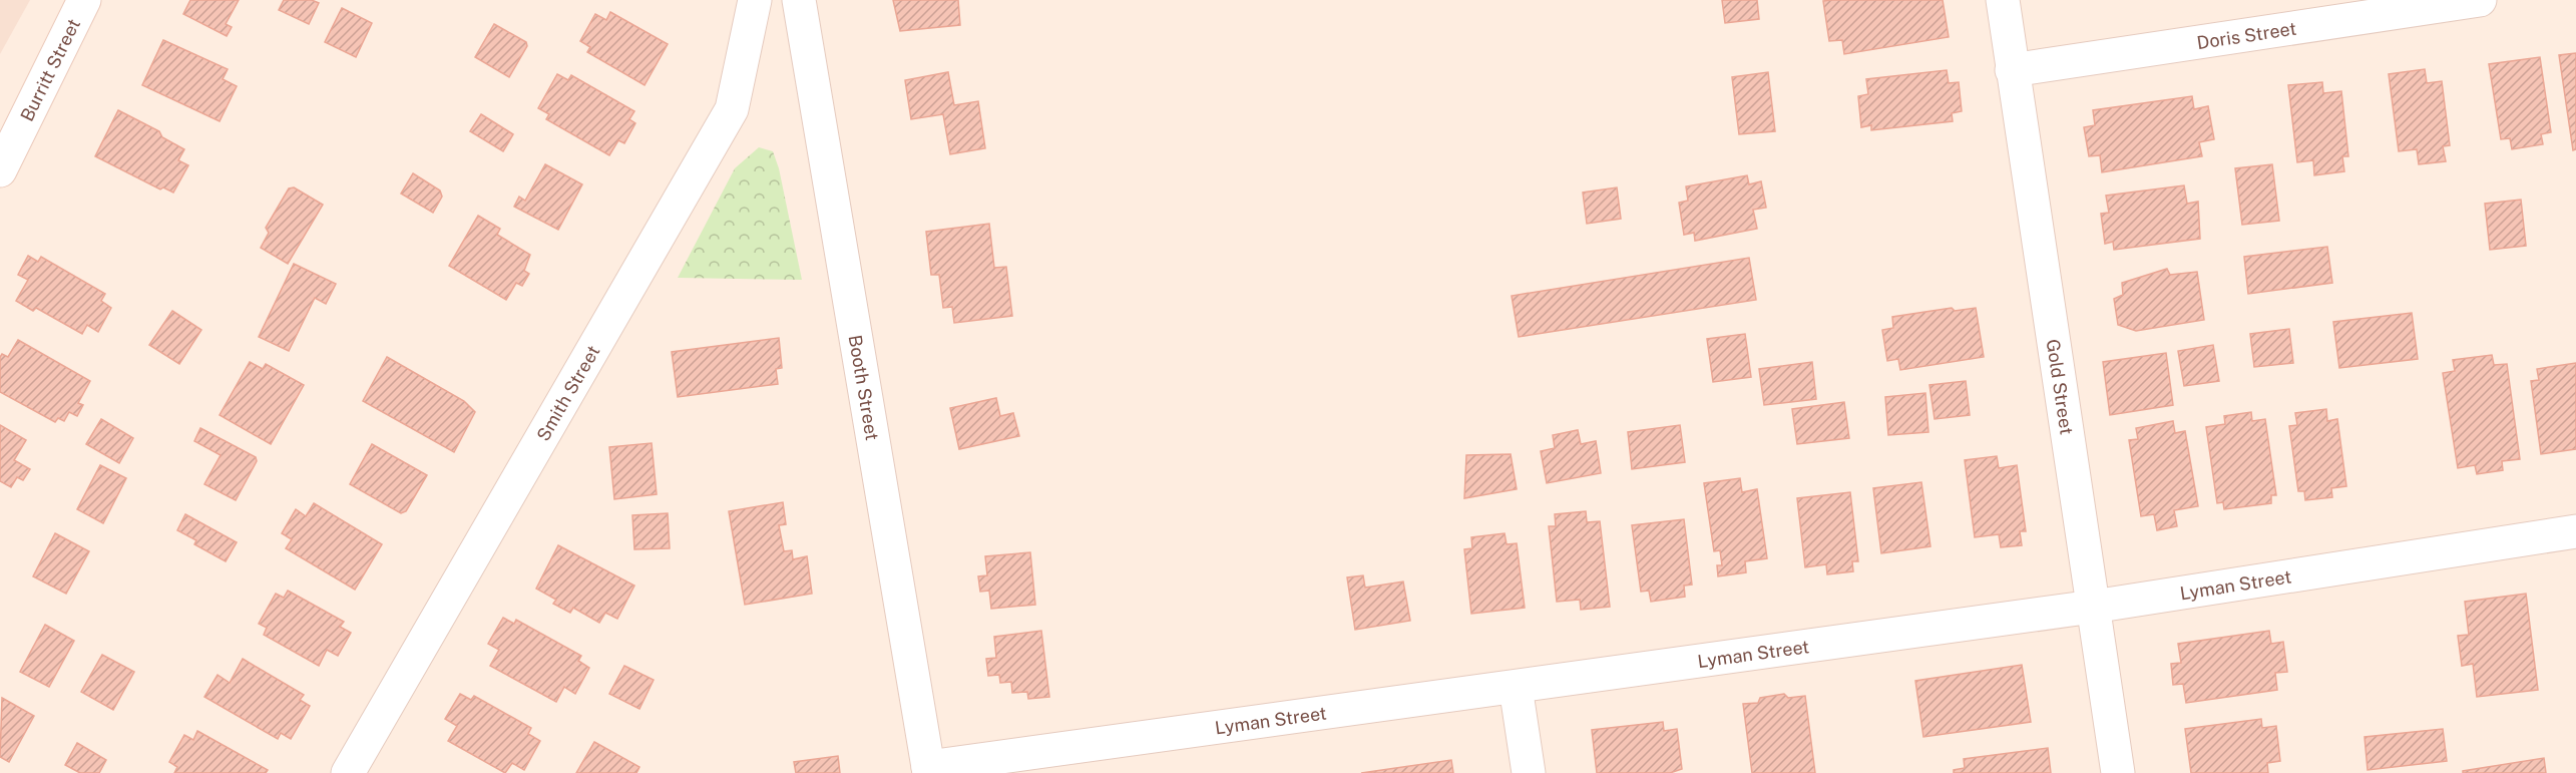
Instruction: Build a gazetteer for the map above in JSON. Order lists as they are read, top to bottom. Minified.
{"streets":{"street":["Doris Street","Burritt Street","Booth Street","Gold Street","Smith Street","Lyman Street"]},"crossings":[["Doris Street","Gold Street"],["Booth Street","Lyman Street"],["Gold Street","Lyman Street"]]}
